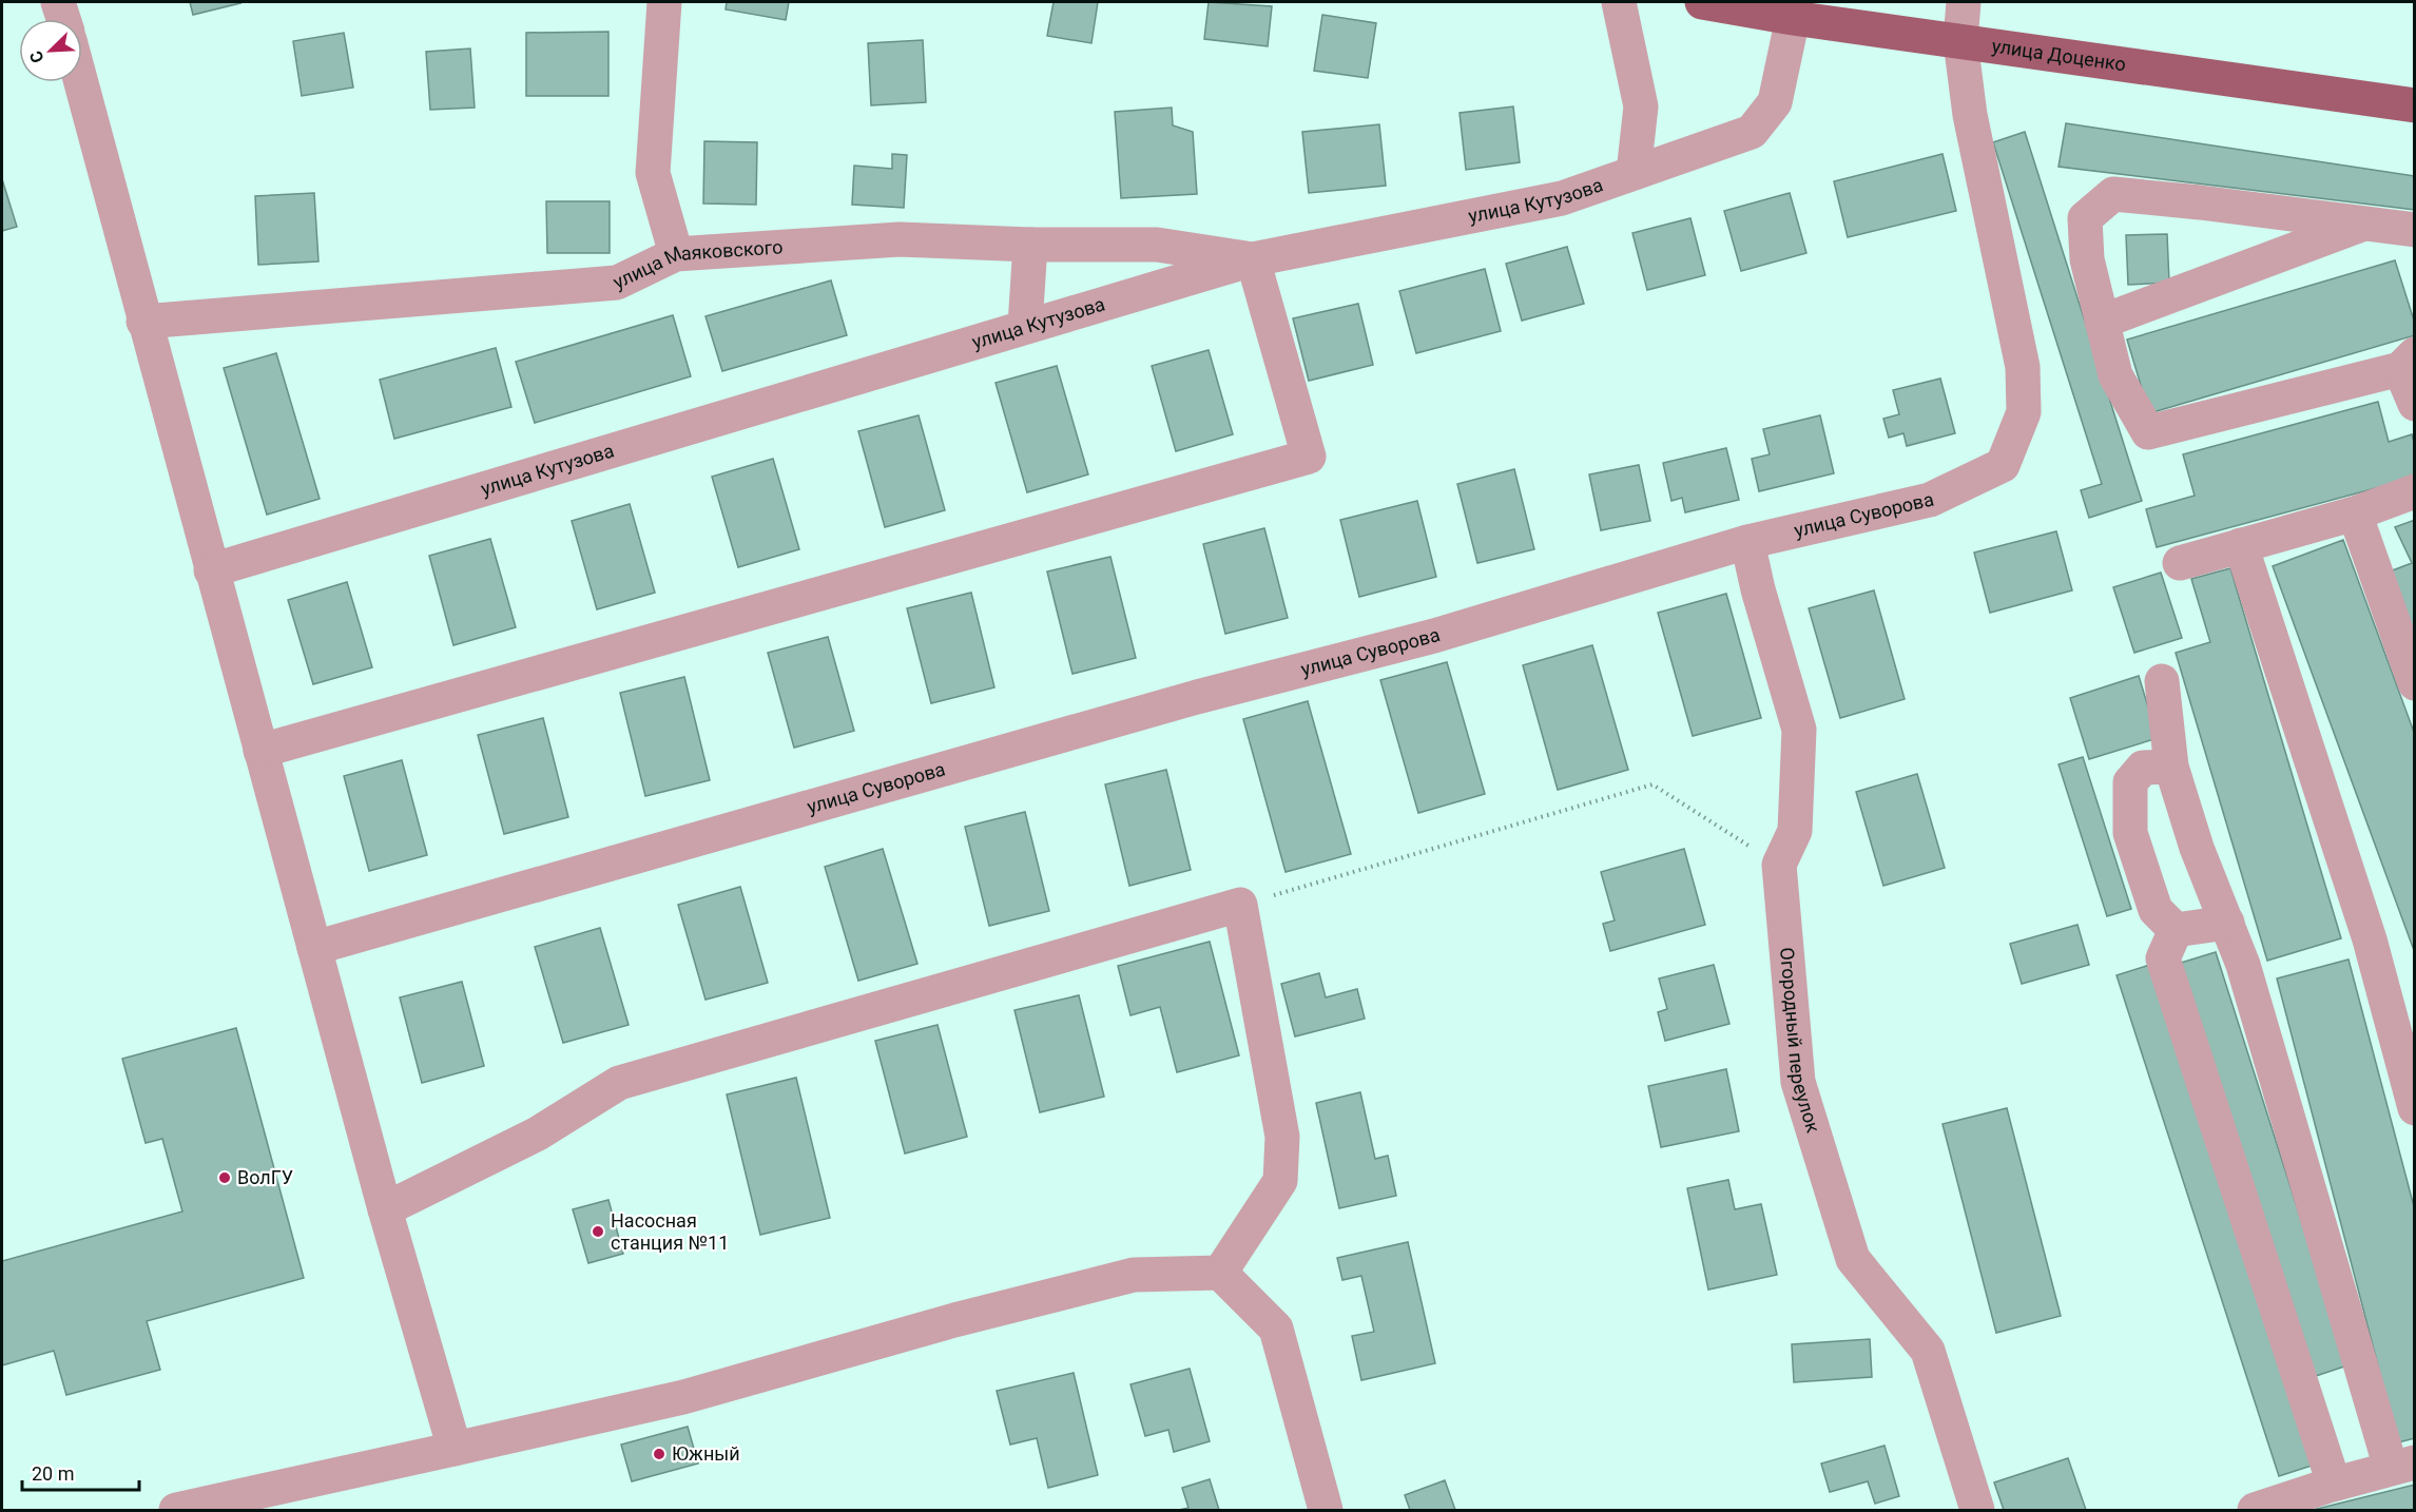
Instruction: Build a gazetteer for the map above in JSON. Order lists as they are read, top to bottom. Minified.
{"streets":{"main road":["улица Доценко"],"street":["улица Кутузова","улица Маяковского","улица Суворова","Огородный переулок"]},"crossings":[["улица Доценко","улица Кутузова"],["улица Доценко","улица Суворова"],["улица Кутузова","улица Маяковского"]],"places":["ВолГУ","Насосная станция №11","Южный"],"scale_bar":"20 m","north":"bottom left"}
